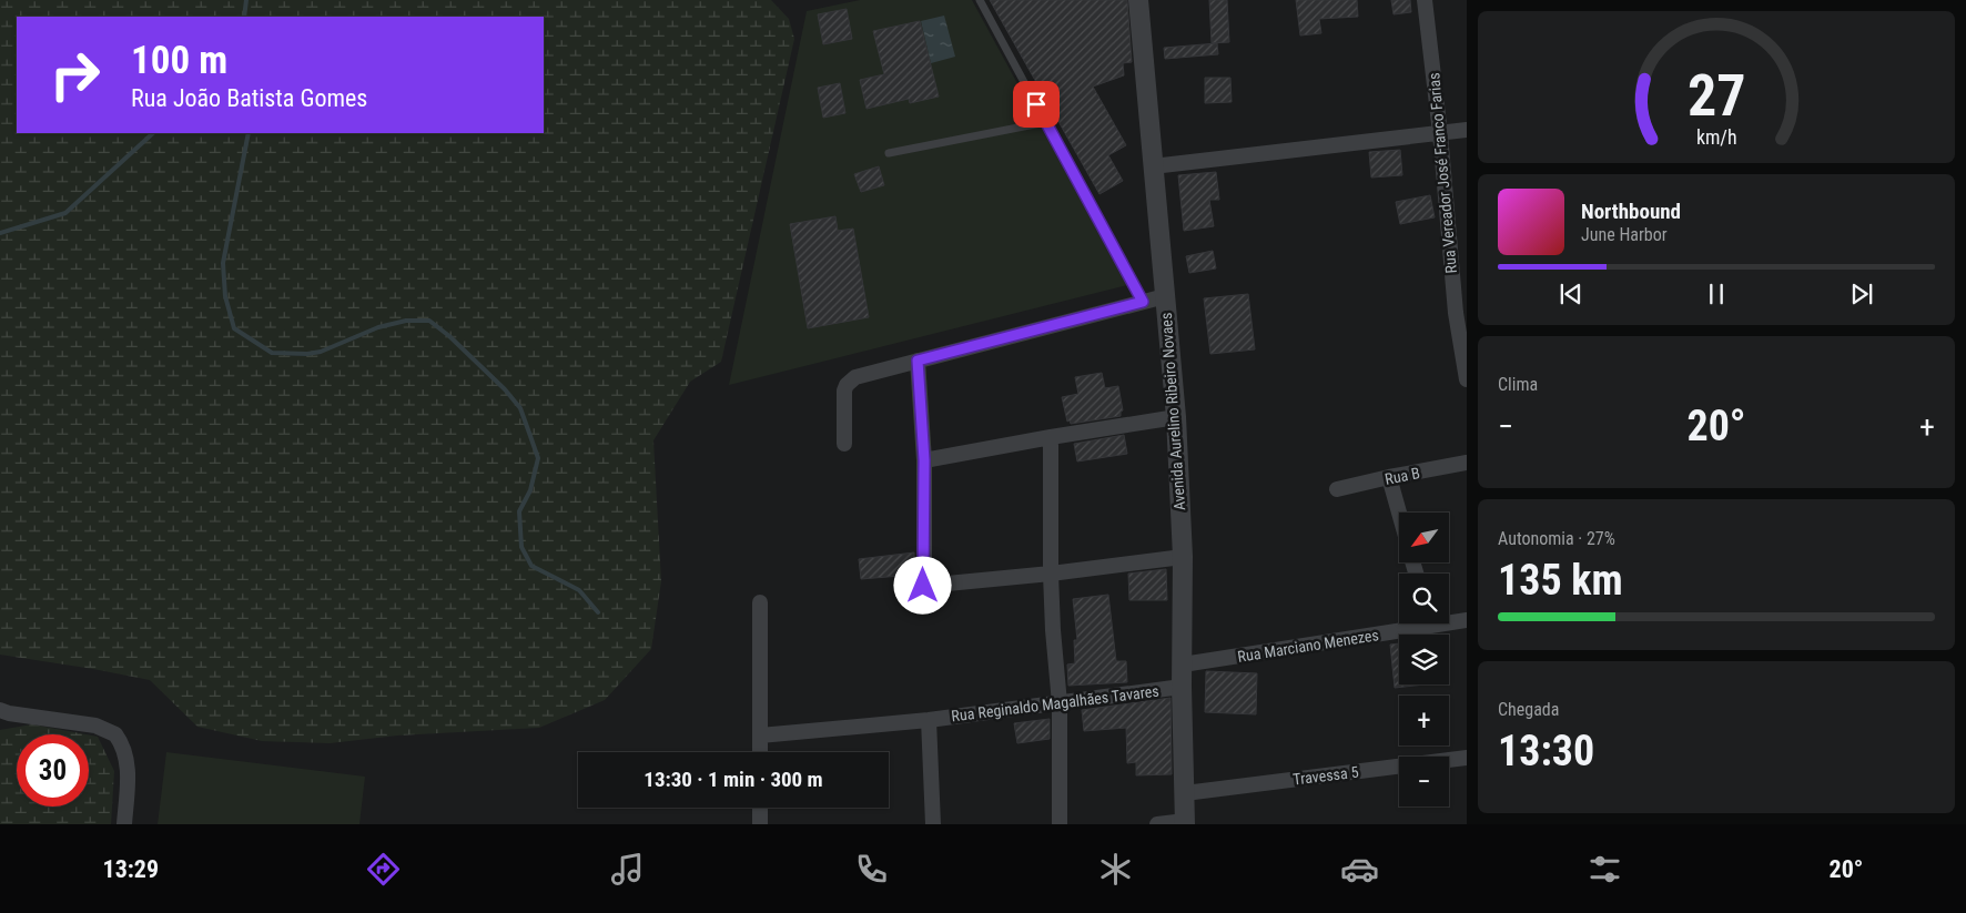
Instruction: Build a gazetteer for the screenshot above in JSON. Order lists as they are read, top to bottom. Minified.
{"streets":{"street":["Rua Vereador José Franco Farias","Avenida Aurelino Ribeiro Novaes","Rua B","Rua Marciano Menezes","Rua Reginaldo Magalhães Tavares","Travessa 5"]},"crossings":[["Avenida Aurelino Ribeiro Novaes","Rua Marciano Menezes"],["Avenida Aurelino Ribeiro Novaes","Rua Reginaldo Magalhães Tavares"],["Avenida Aurelino Ribeiro Novaes","Travessa 5"]],"north":"bottom left","page":{"turn":["100 m","Rua João Batista Gomes"],"song":["Northbound","June Harbor"],"tile":["Clima",["Autonomia · 27%","135 km"],["Chegada","13:30"]],"heat":["−","20°","+"],"map_buttons":["+","−"],"limit":"30","trip":"13:30 · 1 min · 300 m","tabs":["13:29","20°"],"gauge":["27","km/h"]}}
